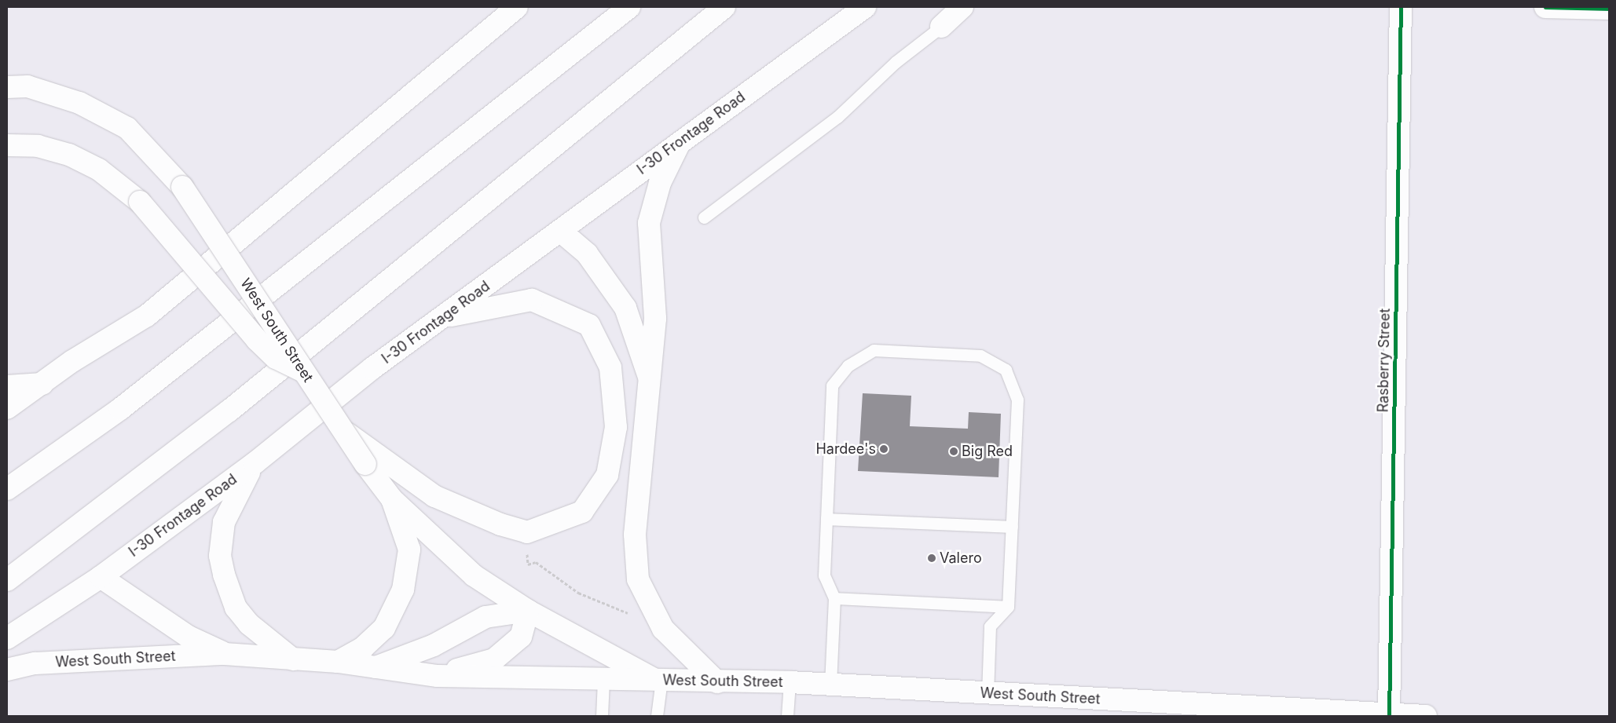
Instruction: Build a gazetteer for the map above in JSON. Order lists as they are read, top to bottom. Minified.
{"streets":{"main road":["I-30 Frontage Road","West South Street","Rasberry Street"]},"crossings":[["I-30 Frontage Road","West South Street"],["West South Street","Rasberry Street"]],"places":["Hardee's","Big Red","Valero"]}
